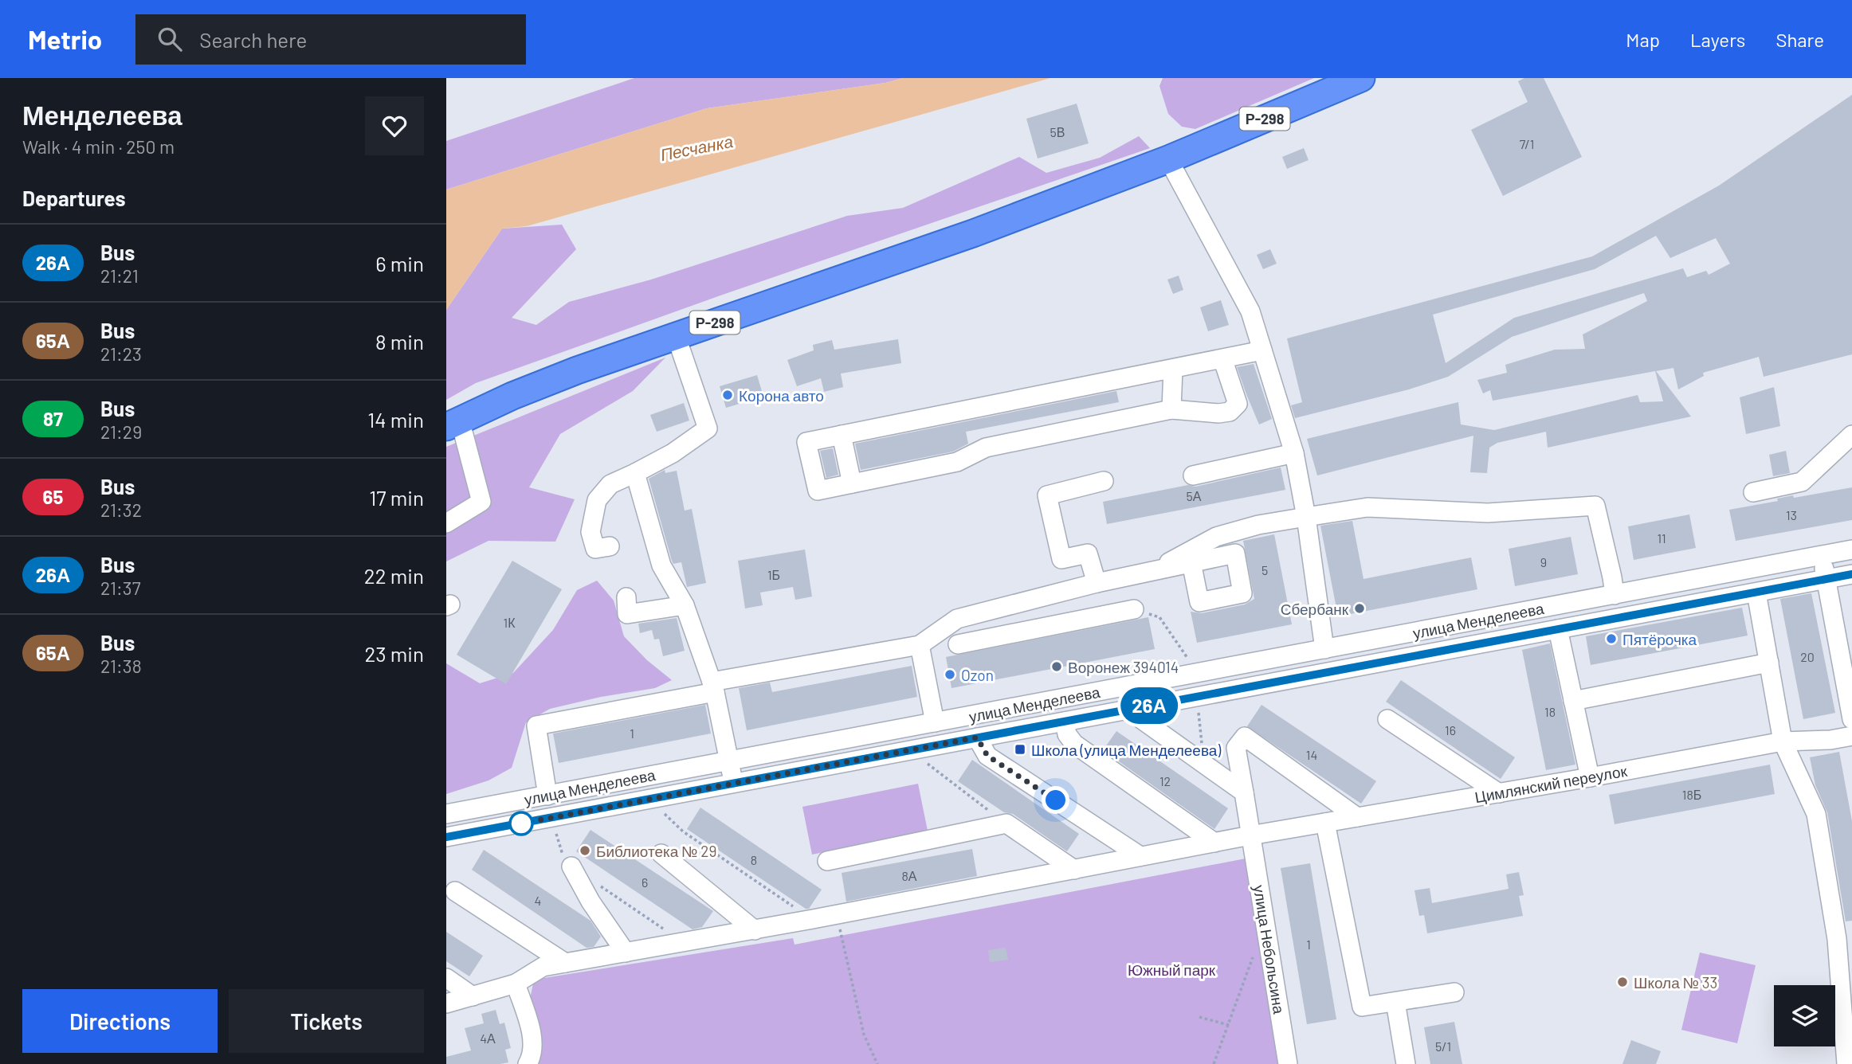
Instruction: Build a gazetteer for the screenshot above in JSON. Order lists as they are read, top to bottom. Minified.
{"streets":{"highway":["Р-298"],"street":["улица Менделеева","Цимлянский переулок","улица Небольсина"]},"crossings":[["Цимлянский переулок","улица Небольсина"]],"water":["Песчанка"],"parks":["Южный парк"],"places":{"other":["Корона авто","Сбербанк","Пятёрочка","Воронеж 394014","Ozon","Библиотека № 29","Школа № 33"],"transit":["Школа (улица Менделеева)"]},"lines":["bus line 26А"],"house_numbers":["5В","7/1","5А","13","11","9","5","1Б","1К","20","18","16","1","14","12","18Б","8","8А","6","4","1","4А","5/1"],"page":{"header":"Metrio","search":"Search here","nav":["Map","Layers","Share"],"heading":[["Менделеева","Walk · 4 min · 250 m"],"Departures"],"on_map":"26А","list":[{"mark":"26А","name":"Bus","note":"21:21","value":"6 min"},{"mark":"65А","name":"Bus","note":"21:23","value":"8 min"},{"mark":"87","name":"Bus","note":"21:29","value":"14 min"},{"mark":"65","name":"Bus","note":"21:32","value":"17 min"},{"mark":"26А","name":"Bus","note":"21:37","value":"22 min"},{"mark":"65А","name":"Bus","note":"21:38","value":"23 min"}],"buttons":["Directions","Tickets"]}}
